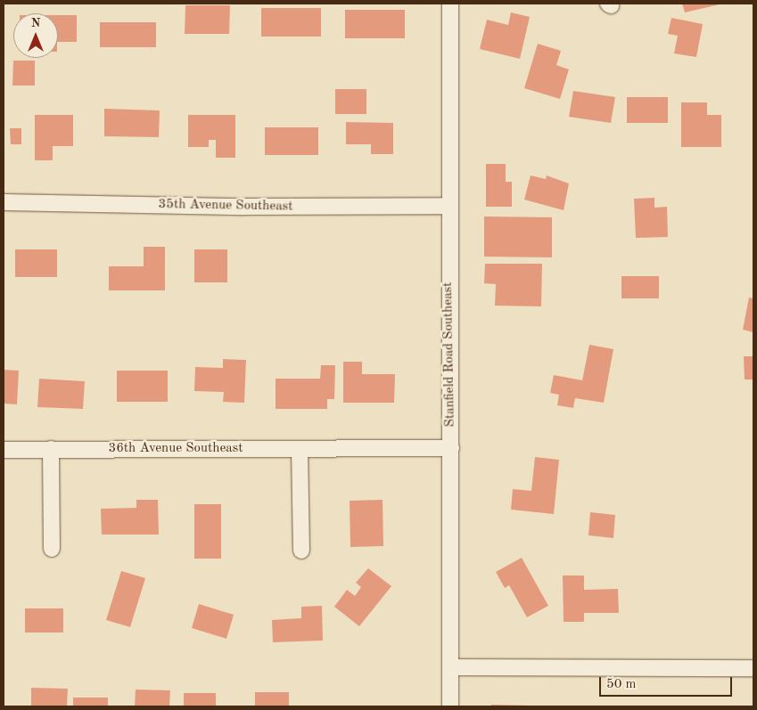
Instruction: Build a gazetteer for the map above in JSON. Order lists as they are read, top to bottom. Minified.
{"streets":{"street":["35th Avenue Southeast","Stanfield Road Southeast","36th Avenue Southeast"]},"crossings":[["35th Avenue Southeast","Stanfield Road Southeast"],["Stanfield Road Southeast","36th Avenue Southeast"]],"scale_bar":"50 m","north":"top"}
